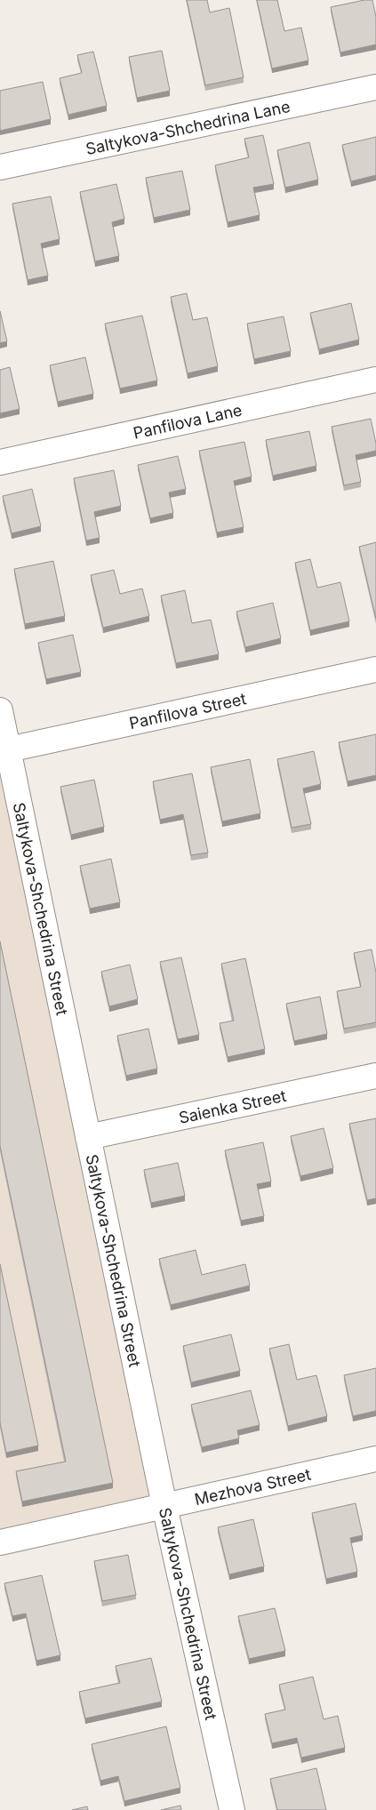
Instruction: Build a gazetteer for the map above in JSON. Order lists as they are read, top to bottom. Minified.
{"streets":{"street":["Saltykova-Shchedrina Lane","Panfilova Lane","Panfilova Street","Saltykova-Shchedrina Street","Saienka Street","Mezhova Street"]},"crossings":[["Panfilova Street","Saltykova-Shchedrina Street"],["Saltykova-Shchedrina Street","Saienka Street"],["Saltykova-Shchedrina Street","Mezhova Street"]]}
